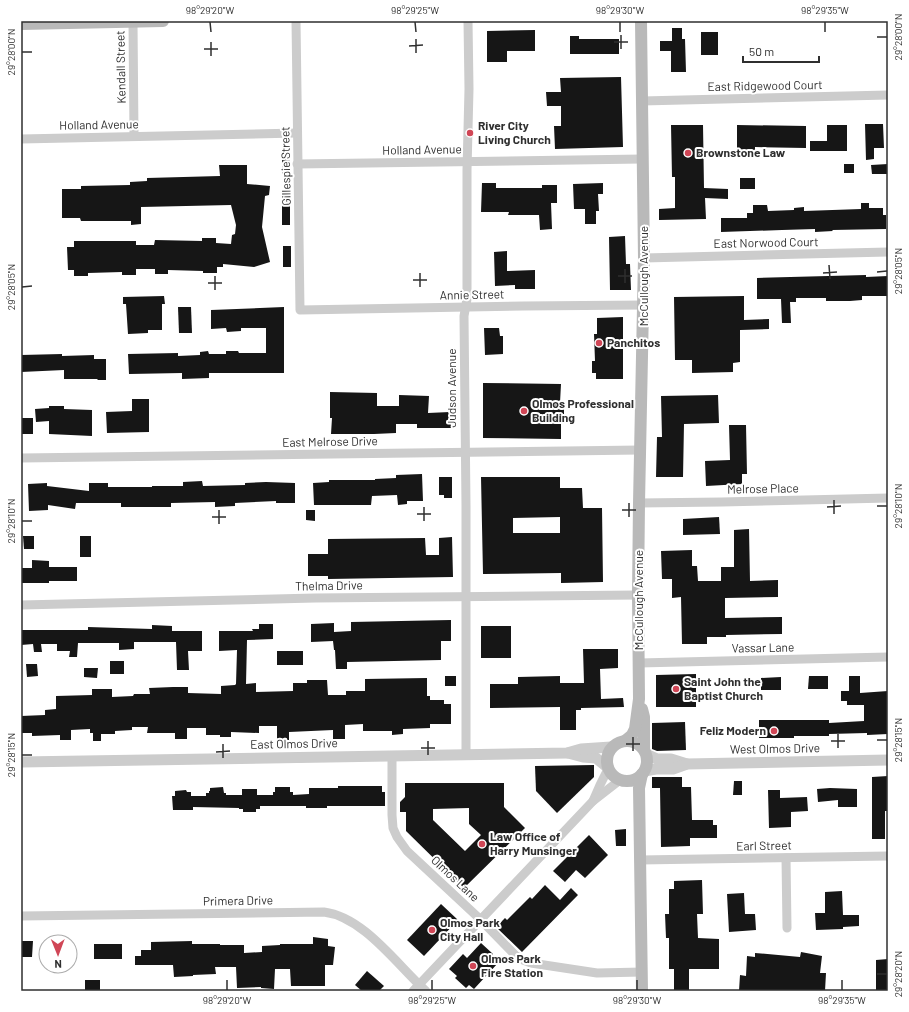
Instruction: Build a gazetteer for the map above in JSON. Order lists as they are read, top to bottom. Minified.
{"streets":{"main road":["McCullough Avenue"],"street":["Kendall Street","East Ridgewood Court","Holland Avenue","Gillespie Street","East Norwood Court","Annie Street","Judson Avenue","East Melrose Drive","Melrose Place","Thelma Drive","Vassar Lane","East Olmos Drive","West Olmos Drive","Earl Street","Olmos Lane","Primera Drive"]},"crossings":[["Kendall Street","Holland Avenue"],["East Ridgewood Court","McCullough Avenue"],["Holland Avenue","Gillespie Street"],["Holland Avenue","McCullough Avenue"],["Holland Avenue","Judson Avenue"],["Gillespie Street","Annie Street"],["East Norwood Court","McCullough Avenue"],["McCullough Avenue","Annie Street"],["McCullough Avenue","East Melrose Drive"],["McCullough Avenue","Melrose Place"],["McCullough Avenue","Thelma Drive"],["McCullough Avenue","Vassar Lane"],["McCullough Avenue","East Olmos Drive"],["McCullough Avenue","West Olmos Drive"],["Annie Street","Judson Avenue"],["Judson Avenue","East Melrose Drive"],["Judson Avenue","Thelma Drive"],["Judson Avenue","East Olmos Drive"],["East Olmos Drive","West Olmos Drive"],["East Olmos Drive","Olmos Lane"]],"places":["River City Living Church","Brownstone Law","Panchitos","Olmos Professional Building","Saint John the Baptist Church","Feliz Modern","Law Office of Harry Munsinger","Olmos Park City Hall","Olmos Park Fire Station"],"scale_bar":"50 m","north":"bottom","coordinates":["98°29'20\"W","98°29'25\"W","98°29'30\"W","98°29'35\"W","29°28'00\"N","29°28'05\"N","29°28'10\"N","29°28'15\"N","29°28'20\"N"]}
